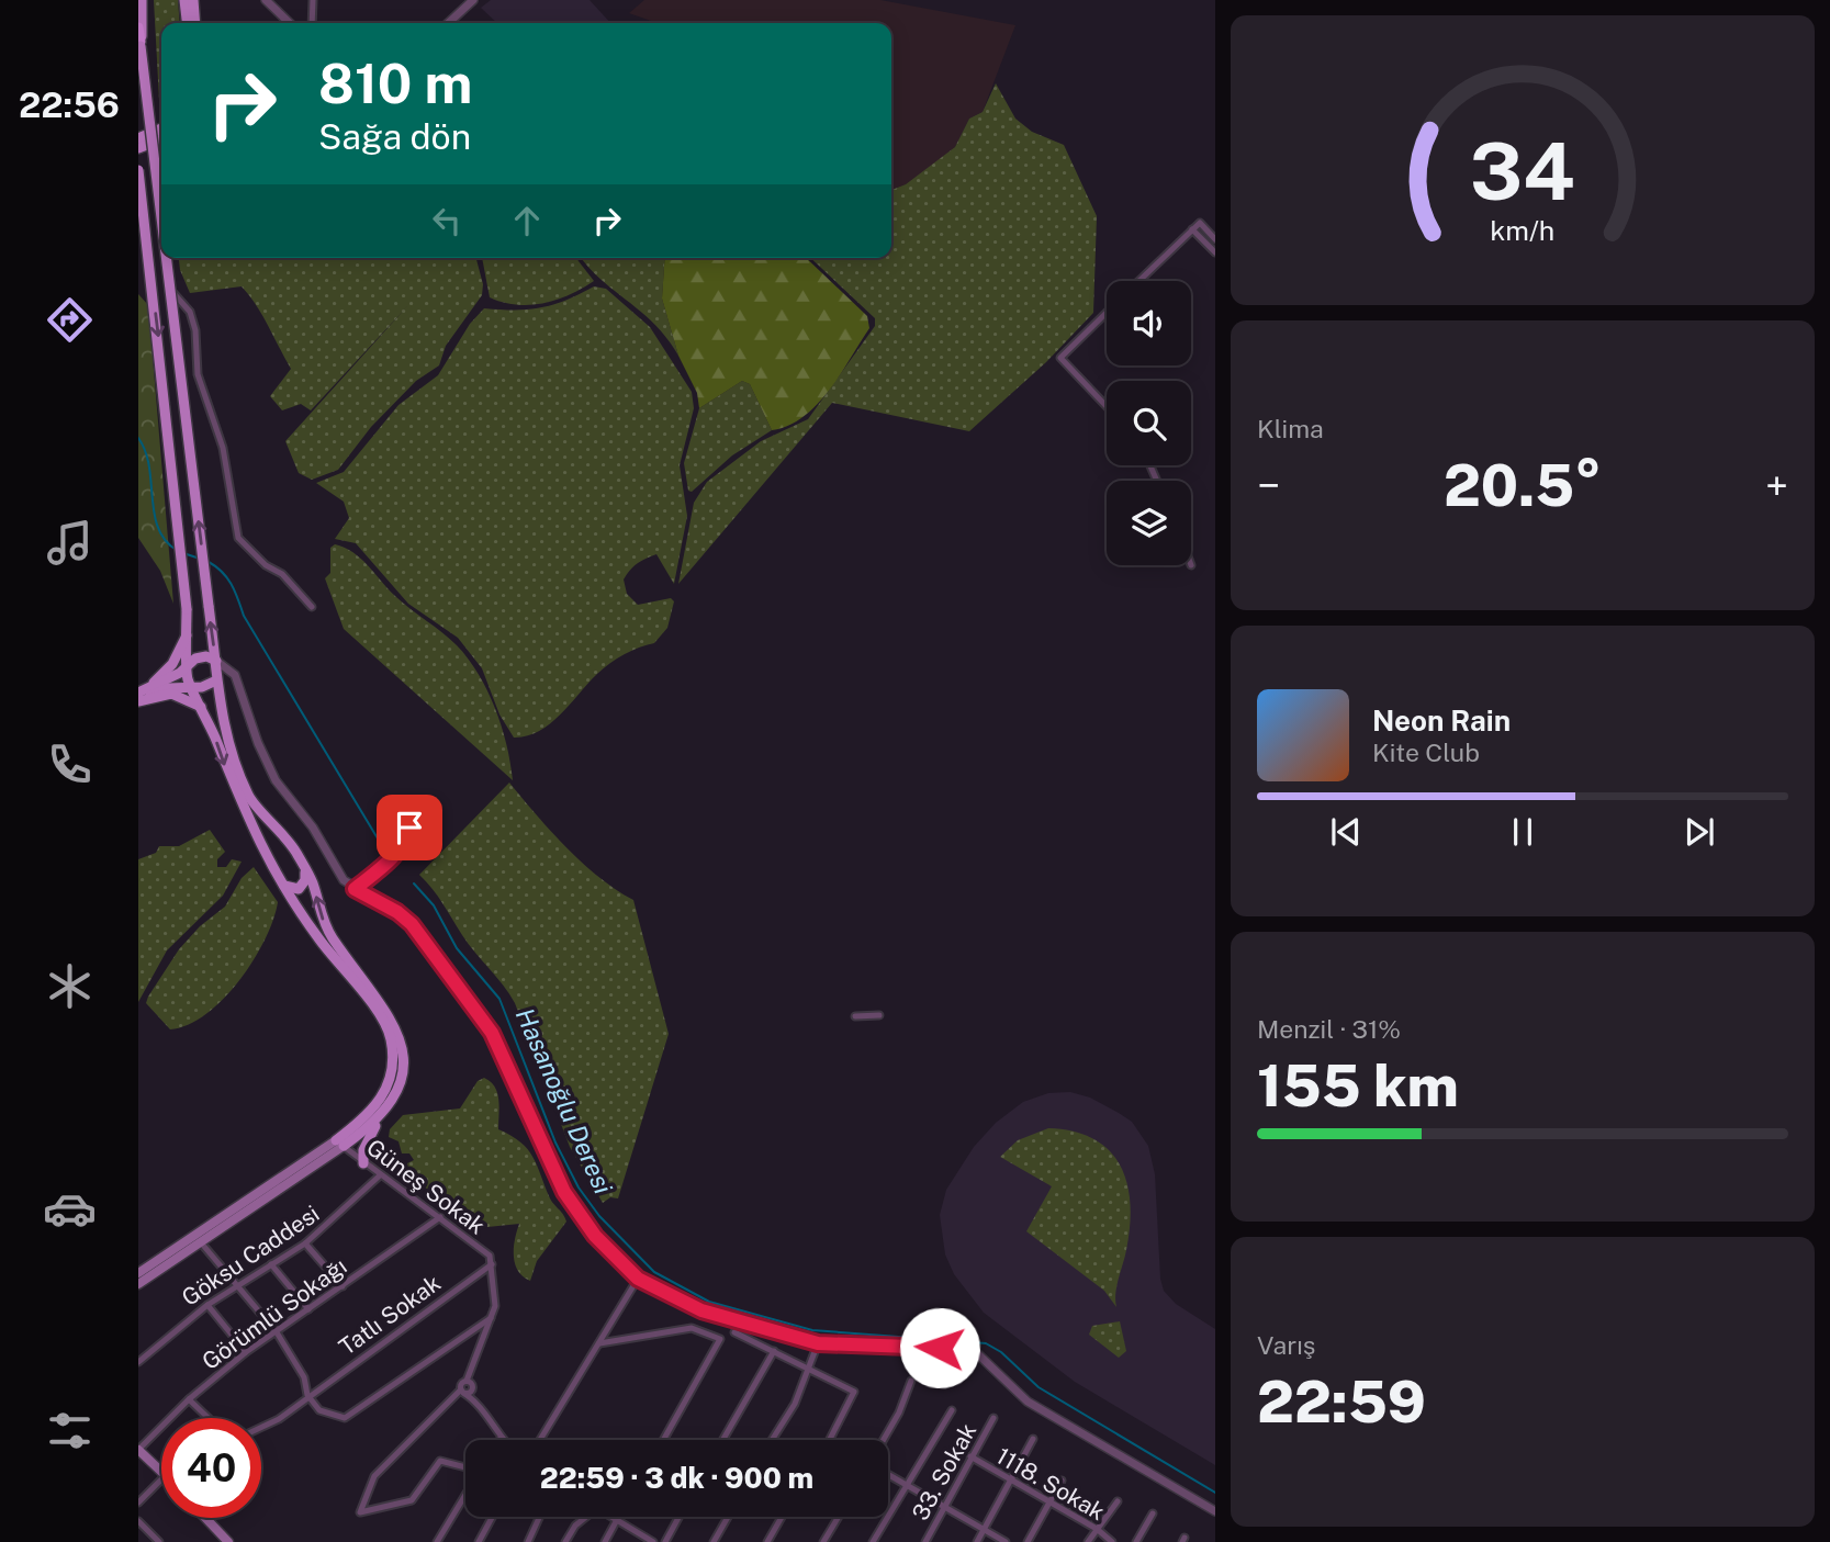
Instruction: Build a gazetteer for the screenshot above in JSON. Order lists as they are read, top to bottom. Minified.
{"streets":{"street":["Güneş Sokak","Göksu Caddesi","Görümlü Sokağı","Tatlı Sokak","33. Sokak","1118. Sokak"]},"crossings":[["Güneş Sokak","Göksu Caddesi"],["Güneş Sokak","Görümlü Sokağı"],["Güneş Sokak","Tatlı Sokak"],["33. Sokak","1118. Sokak"]],"water":["Hasanoğlu Deresi"],"page":{"tabs":"22:56","turn":["810 m","Sağa dön"],"tile":["Klima",["Menzil · 31%","155 km"],["Varış","22:59"]],"heat":["−","20.5°","+"],"song":["Neon Rain","Kite Club"],"limit":"40","trip":"22:59 · 3 dk · 900 m","gauge":["34","km/h"]}}
